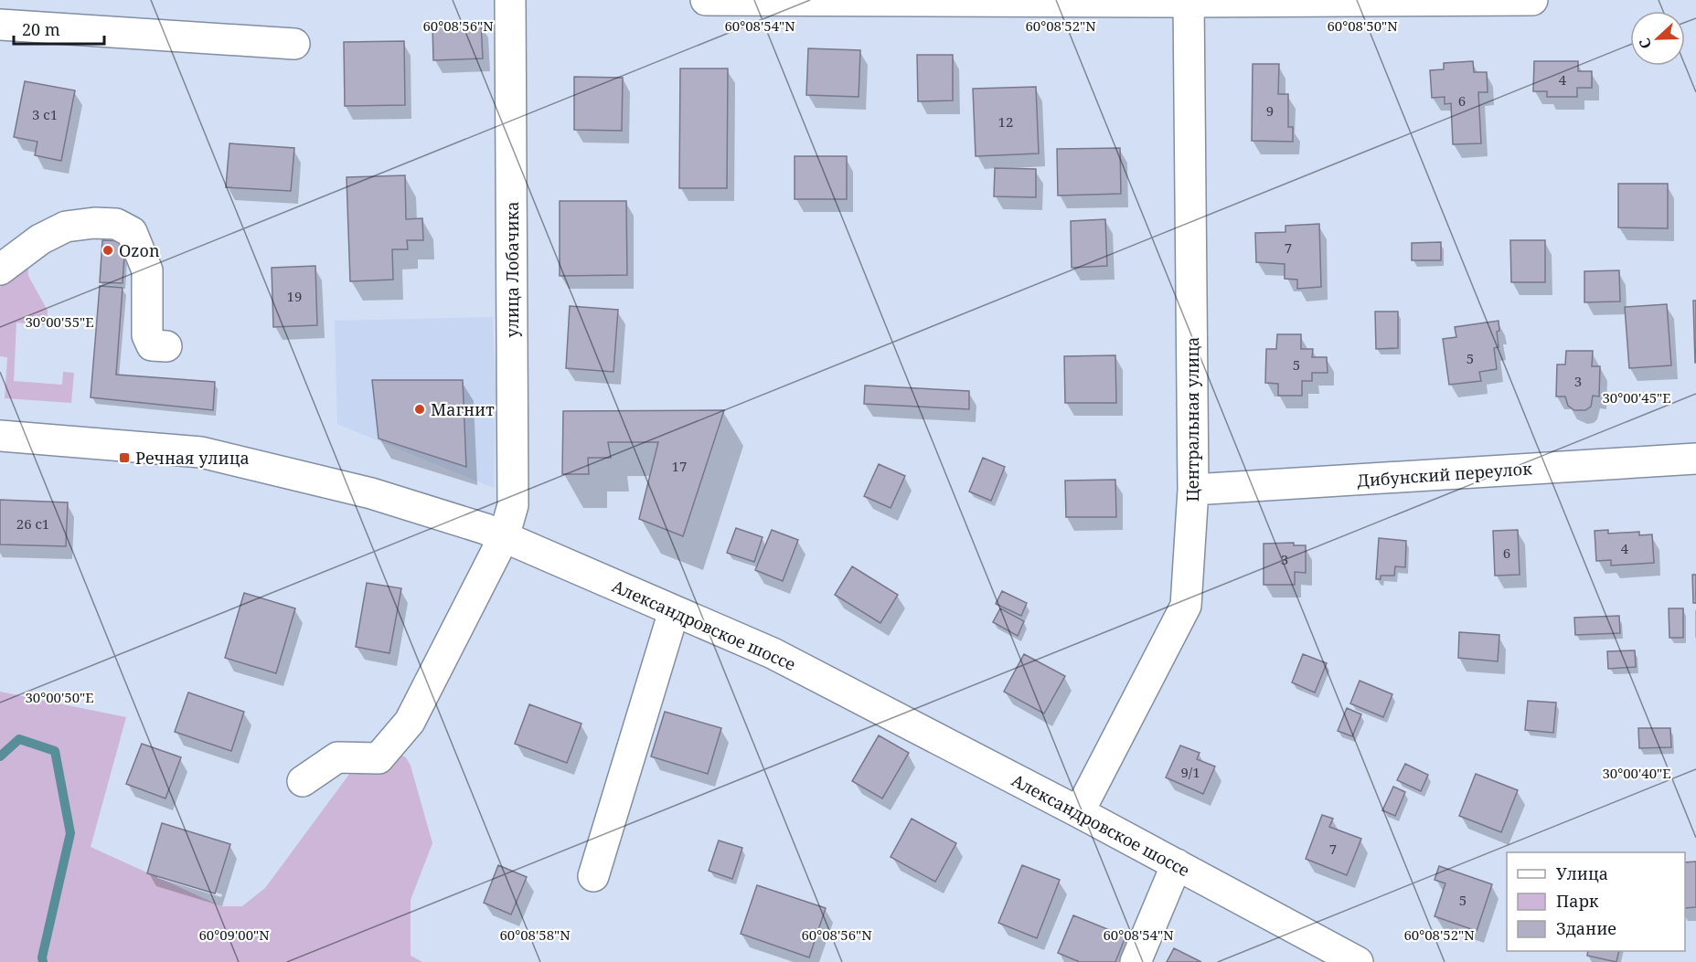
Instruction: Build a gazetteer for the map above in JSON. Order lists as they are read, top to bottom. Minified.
{"streets":{"street":["улица Лобачика","Центральная улица","Дибунский переулок","Александровское шоссе"]},"crossings":[["улица Лобачика","Александровское шоссе"],["Центральная улица","Дибунский переулок"],["Центральная улица","Александровское шоссе"]],"places":{"other":["Ozon","Магнит"],"transit":["Речная улица"]},"house_numbers":["4","6","9","3 с1","12","7","19","5","5","3","17","26 с1","4","6","3","9/1","7","5"],"legend":["Улица","Парк","Здание"],"scale_bar":"20 m","north":"left","coordinates":["60°08'56\"N","60°08'54\"N","60°08'52\"N","60°08'50\"N","30°00'55\"E","30°00'45\"E","30°00'50\"E","30°00'40\"E","60°09'00\"N","60°08'58\"N"]}
